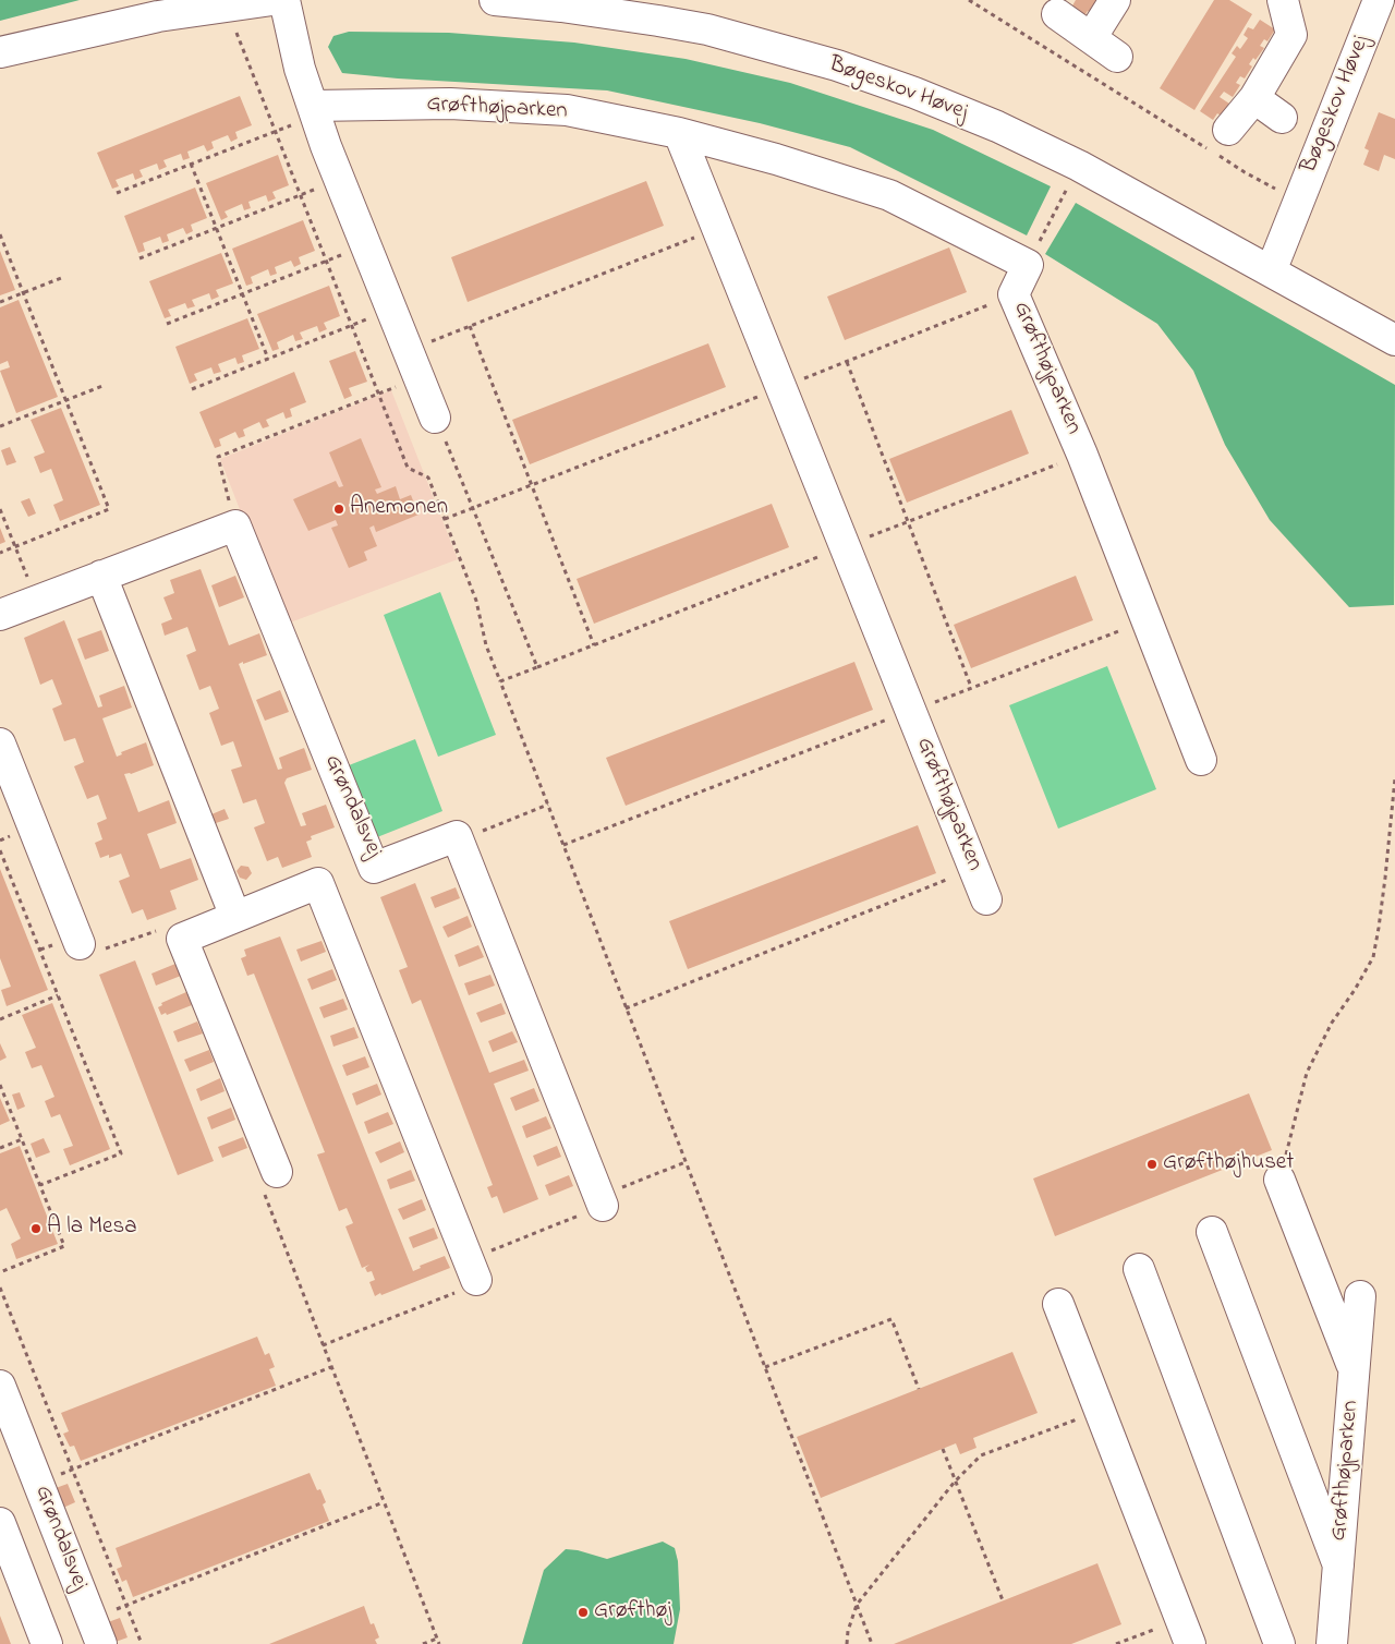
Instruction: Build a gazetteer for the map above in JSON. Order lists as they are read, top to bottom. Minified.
{"streets":{"street":["Bøgeskov Høvej","Grøfthøjparken","Grøndalsvej"]},"places":["Anemonen","Grøfthøjhuset","A la Mesa","Grøfthøj"]}
